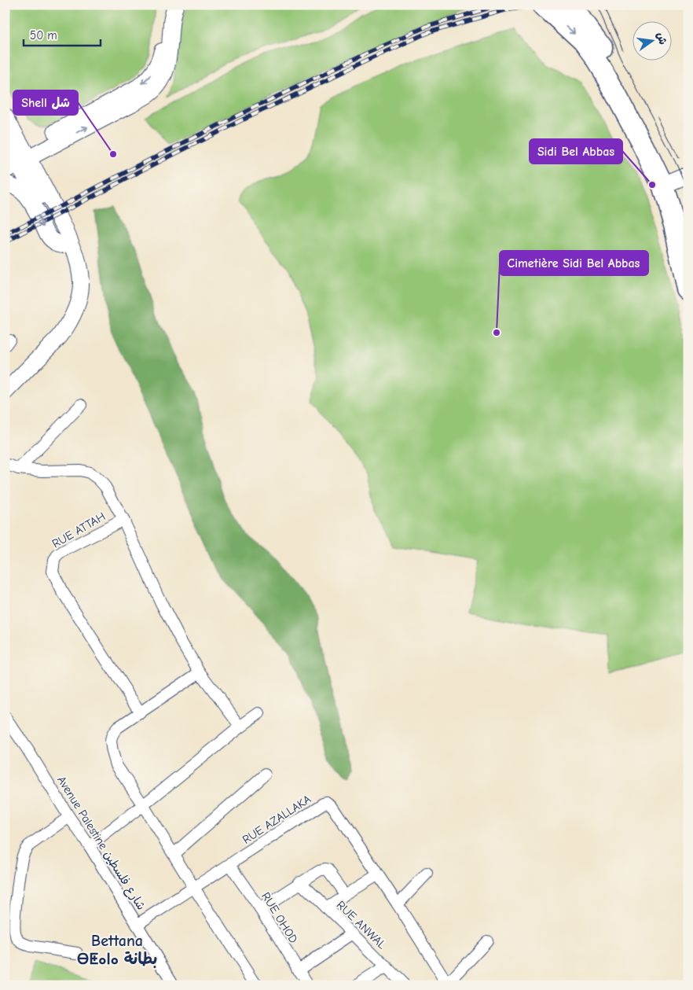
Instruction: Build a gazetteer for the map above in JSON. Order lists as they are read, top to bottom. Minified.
{"streets":{"street":["RUE ATTAH","RUE AZALLAKA","Avenue Palestine شارع فلسطين","RUE OHOD","RUE ANWAL"]},"crossings":[["RUE AZALLAKA","Avenue Palestine شارع فلسطين"],["RUE AZALLAKA","RUE OHOD"]],"districts":["Bettana ⴱⵟⴰⵏⴰ بطانة"],"places":["Shell شل","Sidi Bel Abbas","Cimetière Sidi Bel Abbas"],"scale_bar":"50 m","north":"right"}
